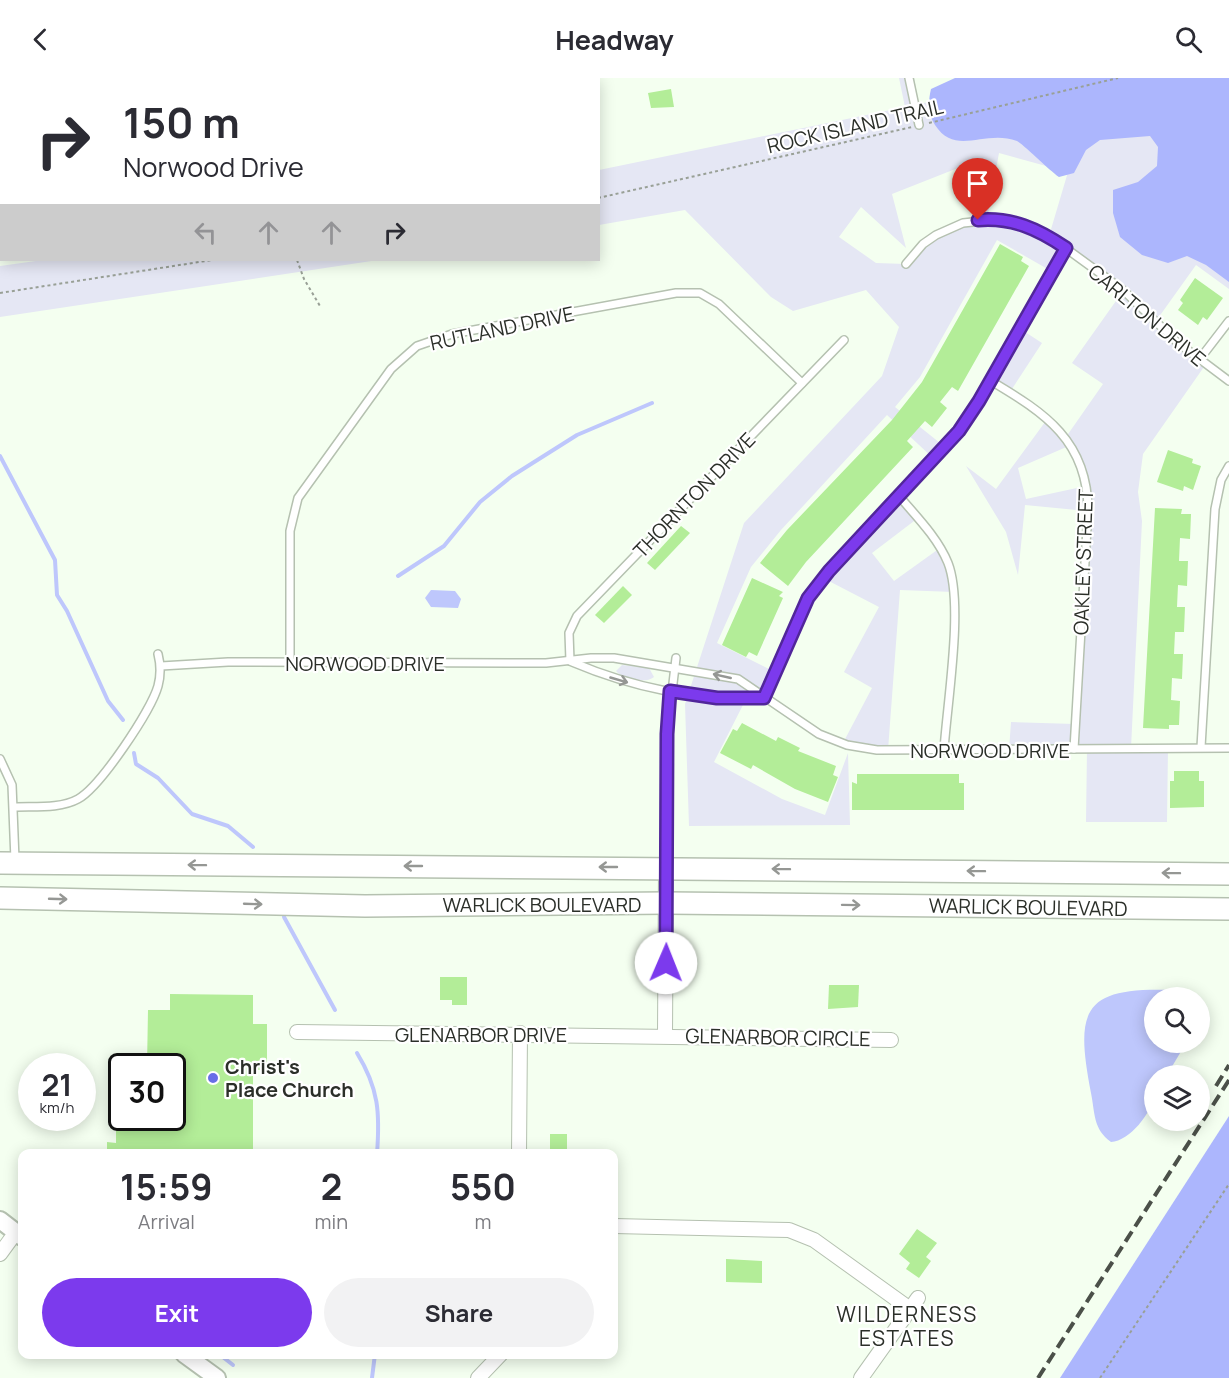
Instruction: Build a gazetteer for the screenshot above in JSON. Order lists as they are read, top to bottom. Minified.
{"streets":{"main road":["WARLICK BOULEVARD"],"street":["GLENARBOR DRIVE","GLENARBOR CIRCLE"],"lane":["CARLTON DRIVE","RUTLAND DRIVE","THORNTON DRIVE","OAKLEY STREET","NORWOOD DRIVE"],"path":["ROCK ISLAND TRAIL"]},"crossings":[["RUTLAND DRIVE","THORNTON DRIVE"],["RUTLAND DRIVE","NORWOOD DRIVE"],["THORNTON DRIVE","NORWOOD DRIVE"],["OAKLEY STREET","NORWOOD DRIVE"],["GLENARBOR DRIVE","GLENARBOR CIRCLE"]],"districts":["WILDERNESS ESTATES"],"places":["Christ's Place Church"],"page":{"header":"Headway","turn":["150 m","Norwood Drive"],"speed":"21 km/h","limit":"30","eta":["15:59","Arrival","2","min","550","m"],"buttons":["Exit","Share"]}}
